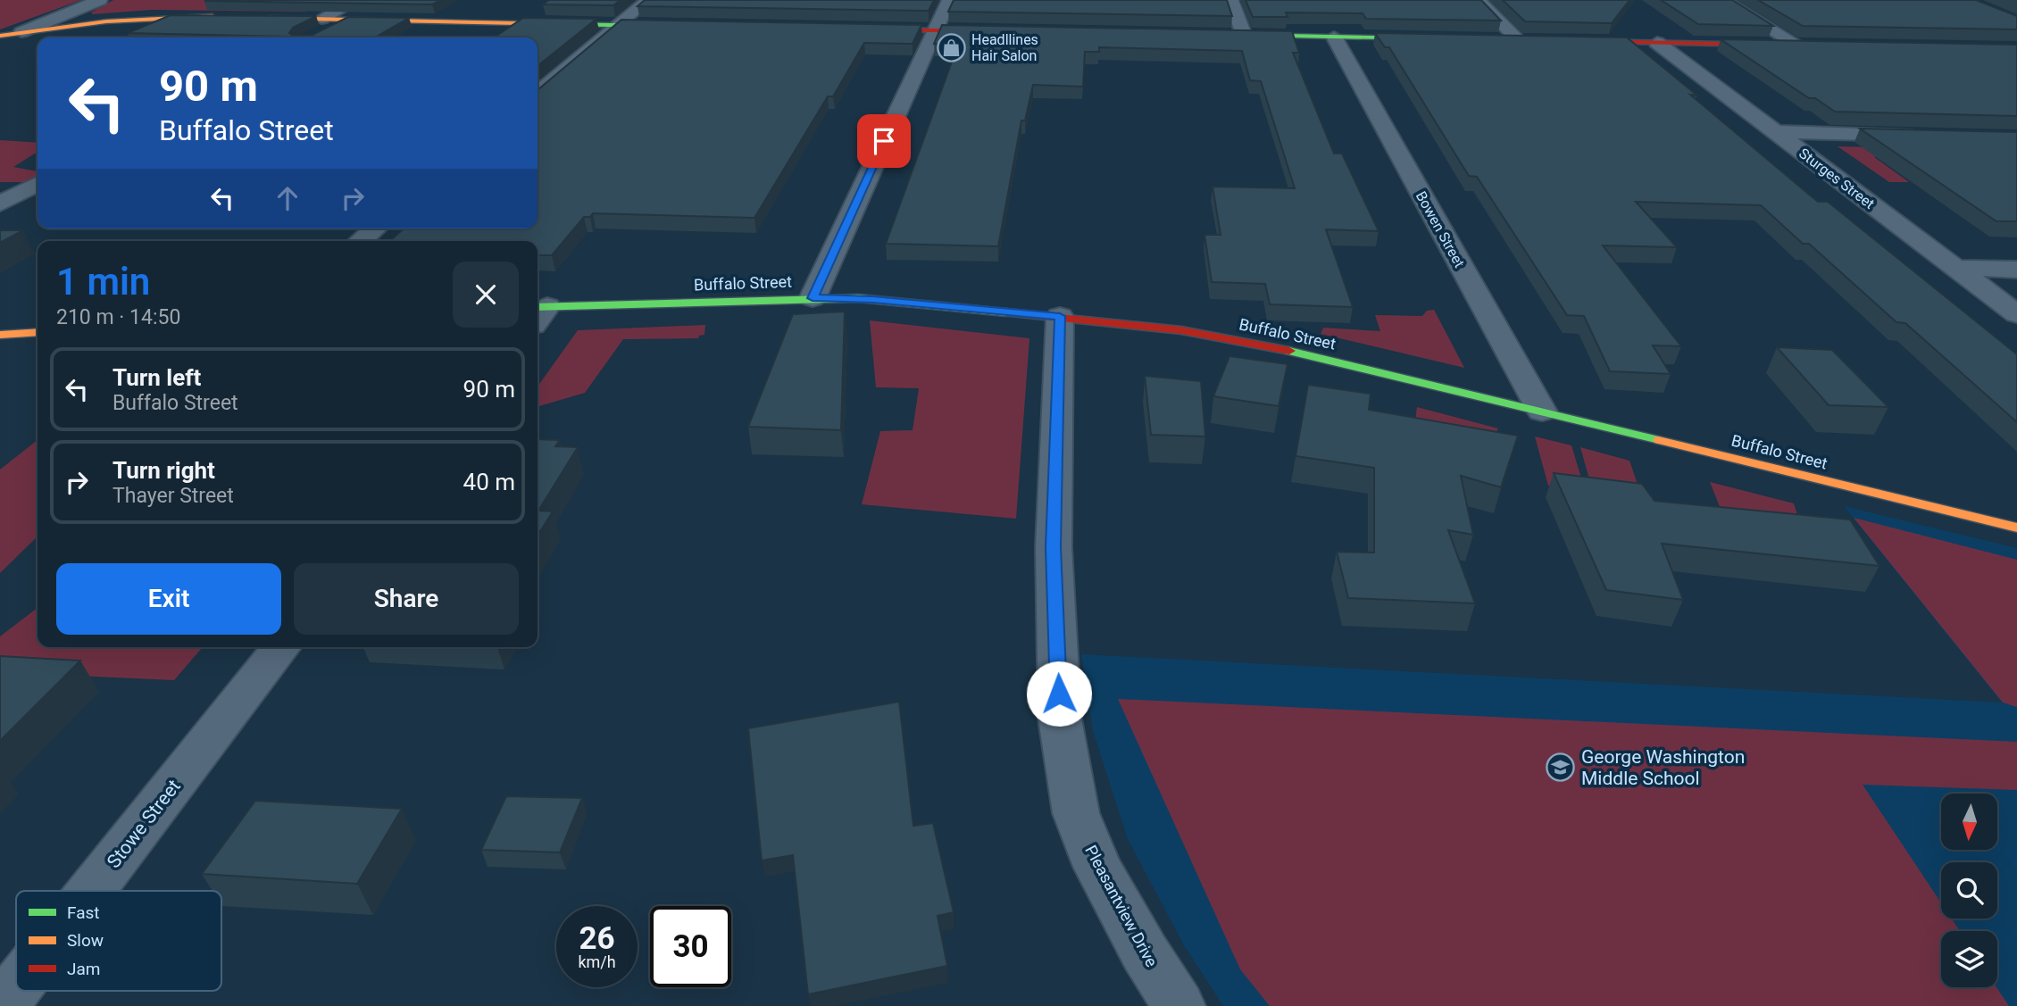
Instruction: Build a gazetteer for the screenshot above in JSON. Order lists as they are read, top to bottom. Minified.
{"streets":{"street":["Sturges Street","Bowen Street","Buffalo Street","Stowe Street","Pleasantview Drive"]},"crossings":[["Bowen Street","Buffalo Street"],["Buffalo Street","Pleasantview Drive"]],"places":{"shop":["Headllines Hair Salon"],"school or university":["George Washington Middle School"]},"legend":["Fast","Slow","Jam"],"north":"bottom","page":{"turn":["90 m","Buffalo Street"],"heading":["1 min","210 m · 14:50"],"list":[{"name":"Turn left","note":"Buffalo Street","value":"90 m"},{"name":"Turn right","note":"Thayer Street","value":"40 m"}],"buttons":["Exit","Share"],"speed":"26 km/h","limit":"30"}}
